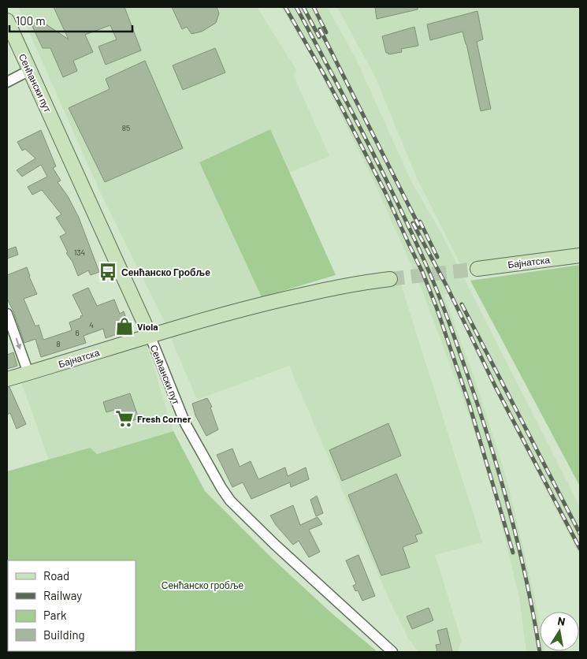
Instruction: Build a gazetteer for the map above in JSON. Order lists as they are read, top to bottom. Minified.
{"streets":{"main road":["Сенћански пут","Бајнатска"]},"crossings":[["Сенћански пут","Бајнатска"]],"parks":["Сенћанско гробље"],"places":{"bus stop":["Сенћанско Гробље"],"shop":["Viola"],"supermarket":["Fresh Corner"]},"house_numbers":["85","134","4","6","8"],"legend":["Road","Railway","Park","Building"],"scale_bar":"100 m","north":"top"}
